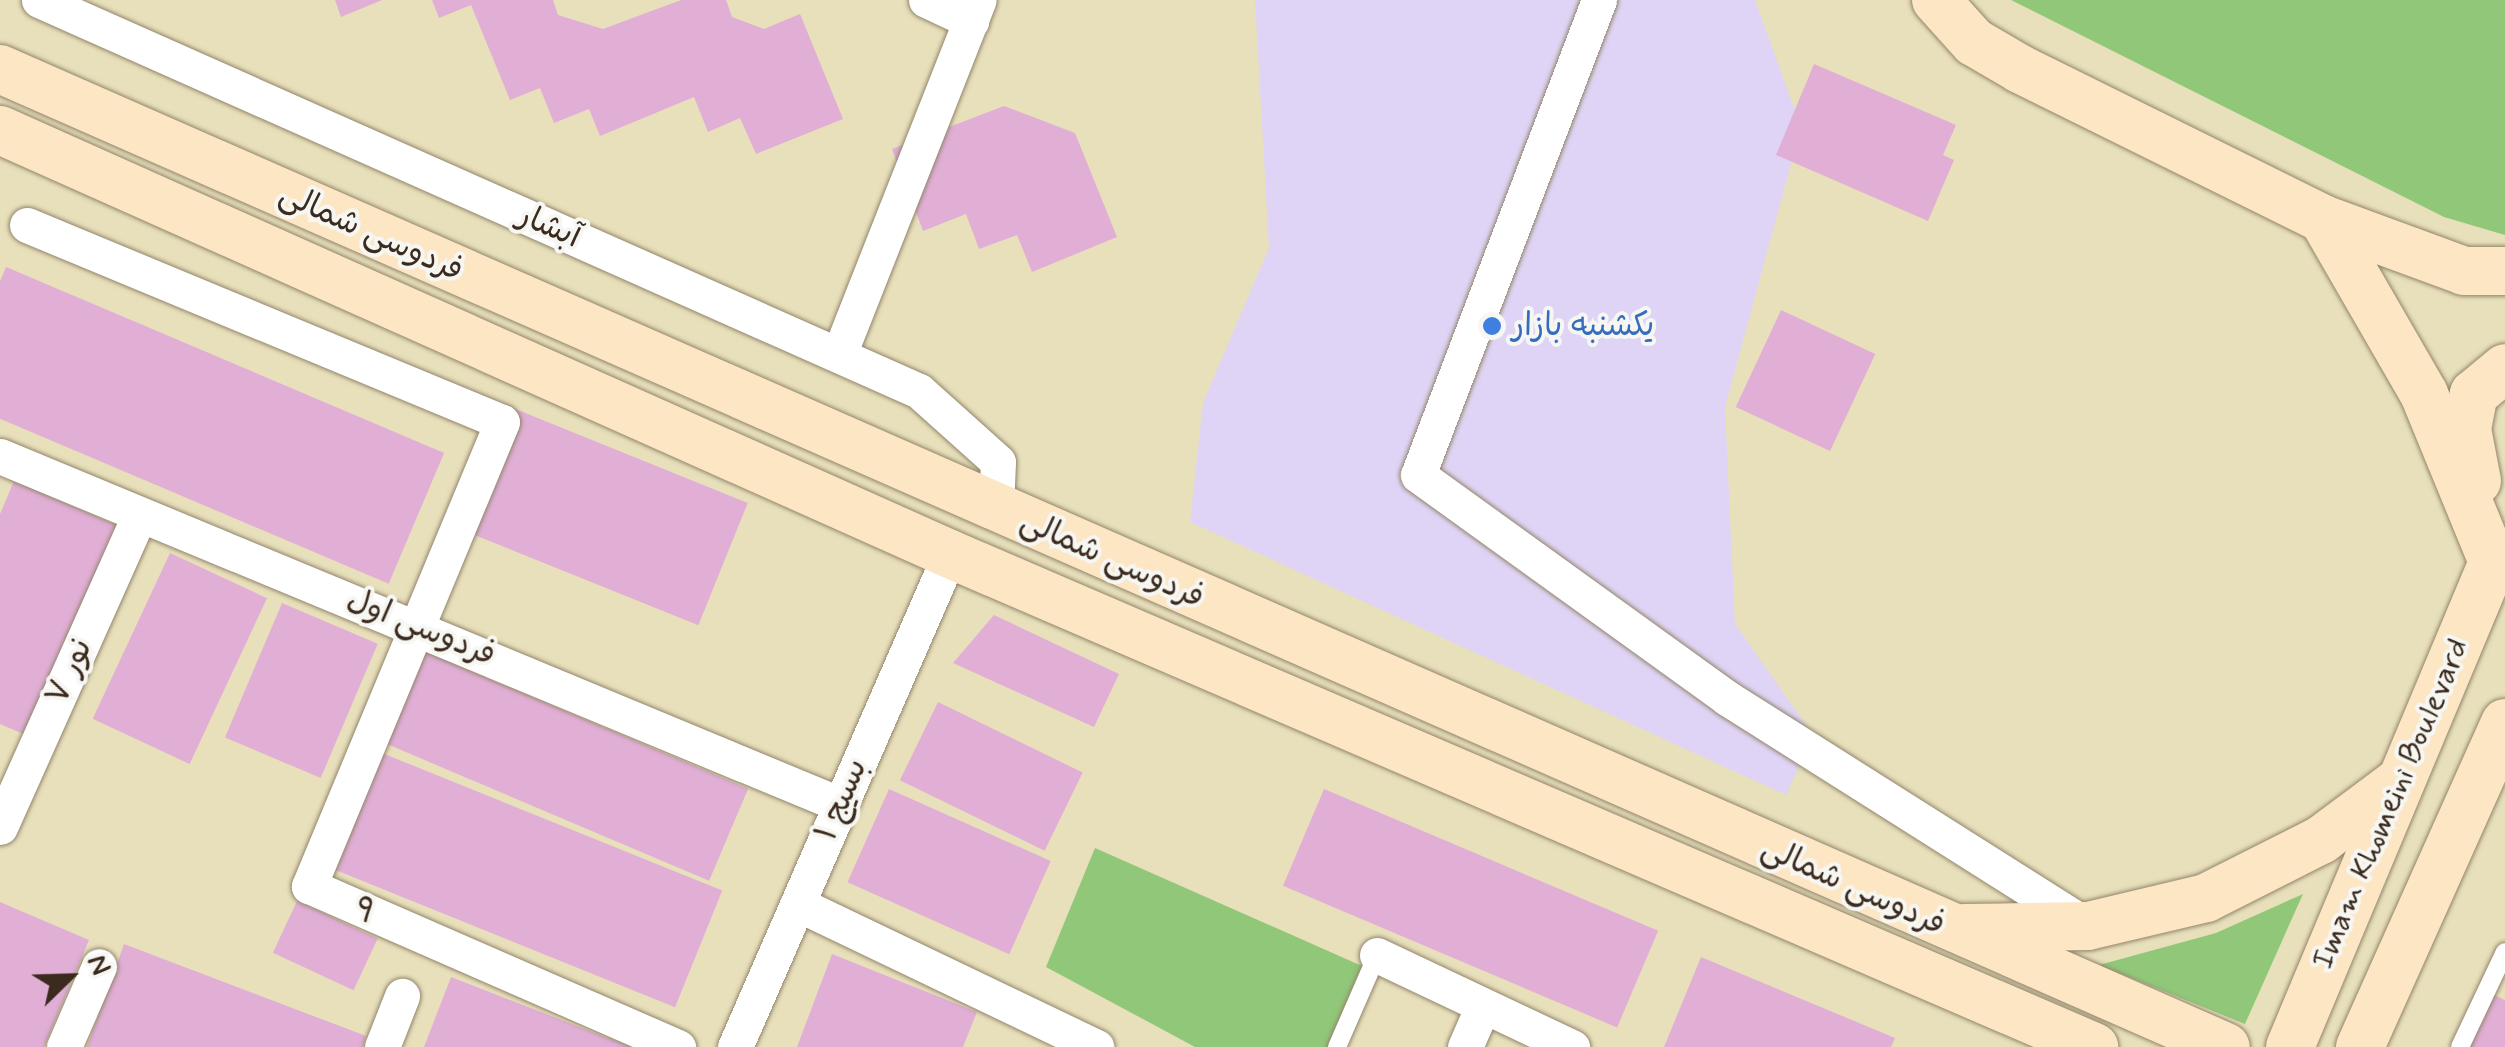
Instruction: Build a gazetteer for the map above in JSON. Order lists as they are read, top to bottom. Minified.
{"streets":{"main road":["فردوسی شمالی","Imam Khomeini Boulevard"],"street":["آبشار","فردوسی اول","نور ۷","بسیج ۱","۹"]},"crossings":[["آبشار","فردوسی شمالی"],["فردوسی شمالی","بسیج ۱"],["فردوسی اول","نور ۷"],["فردوسی اول","بسیج ۱"],["فردوسی اول","۹"]],"places":["یکشنبه بازار"],"north":"top right"}
